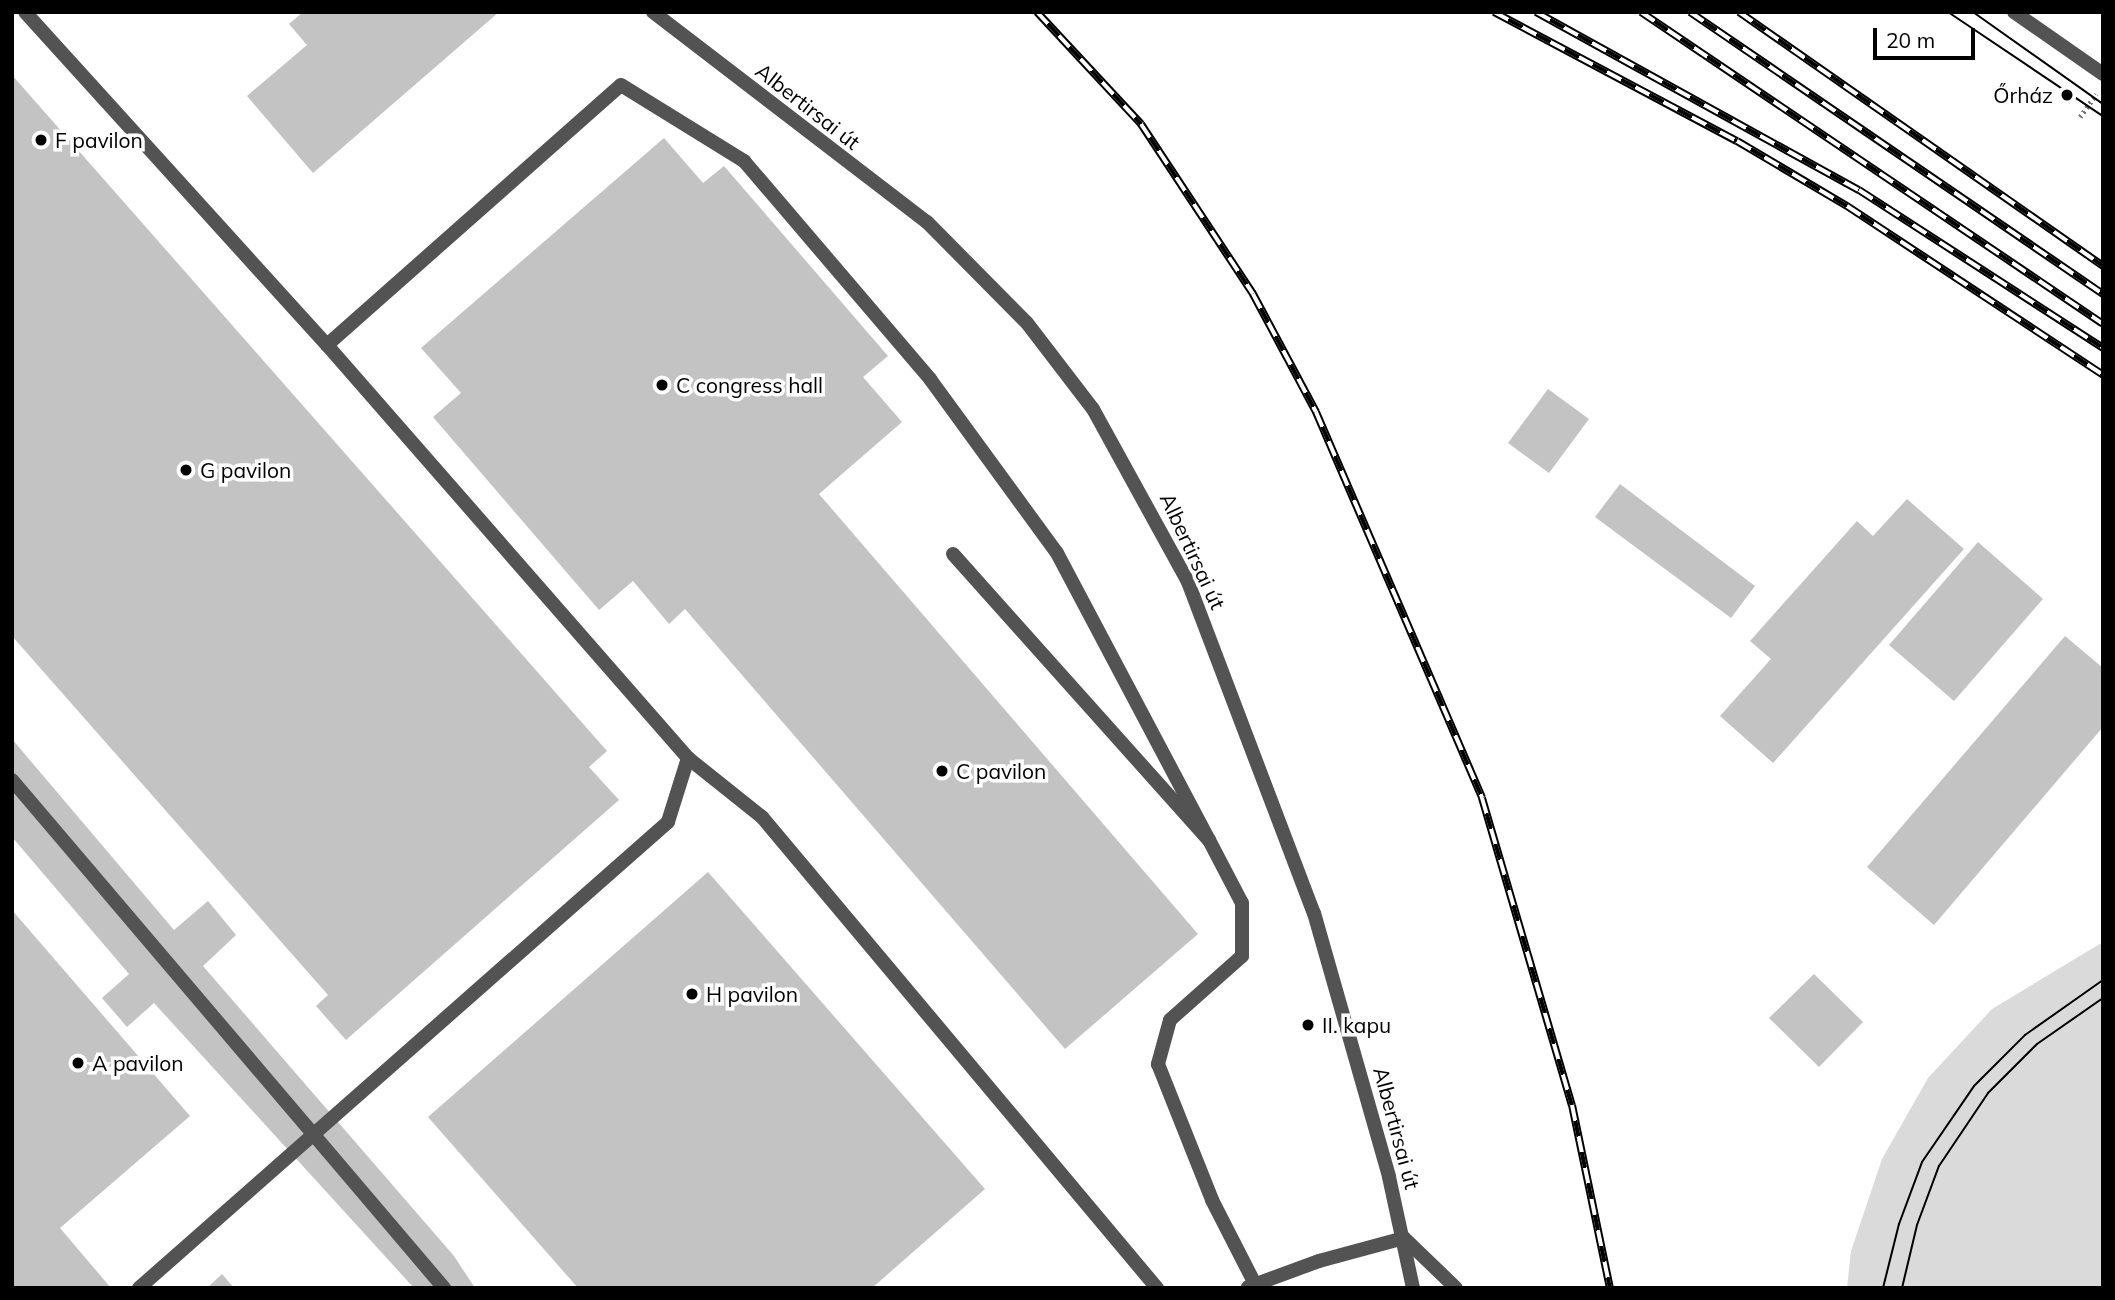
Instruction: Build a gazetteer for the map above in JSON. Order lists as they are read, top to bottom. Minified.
{"streets":{"street":["Albertirsai út"]},"places":["Őrház","F pavilon","C congress hall","G pavilon","C pavilon","H pavilon","II. kapu","A pavilon"],"scale_bar":"20 m"}
